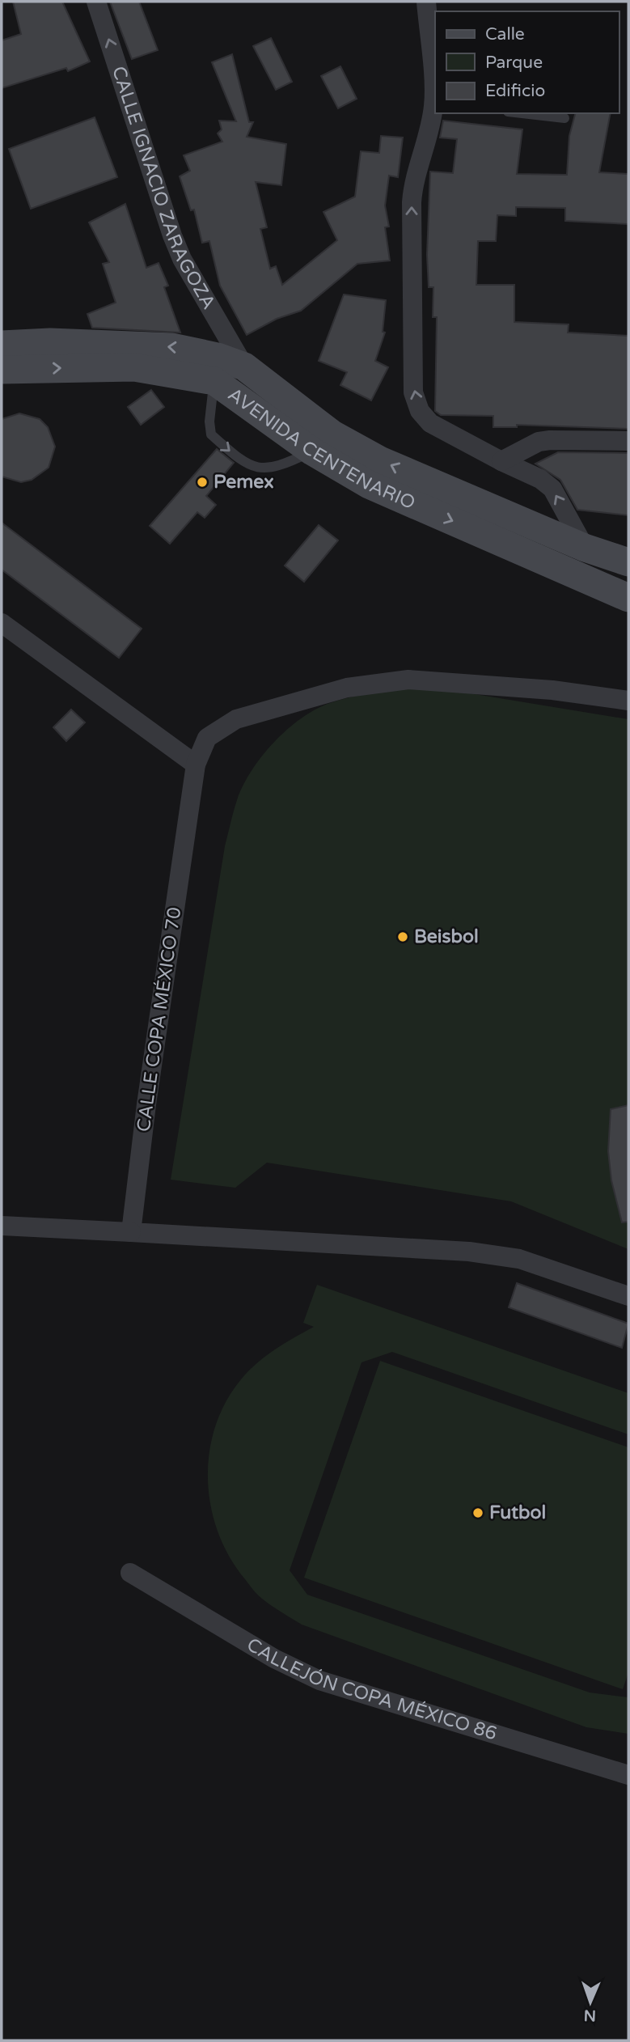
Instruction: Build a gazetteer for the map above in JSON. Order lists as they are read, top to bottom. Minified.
{"streets":{"main road":["AVENIDA CENTENARIO"],"street":["CALLE IGNACIO ZARAGOZA","CALLE COPA MÉXICO 70","CALLEJÓN COPA MÉXICO 86"]},"crossings":[["CALLE IGNACIO ZARAGOZA","AVENIDA CENTENARIO"]],"one_way":["CALLE IGNACIO ZARAGOZA"],"places":["Pemex","Beisbol","Futbol"],"legend":["Calle","Parque","Edificio"],"north":"bottom"}
